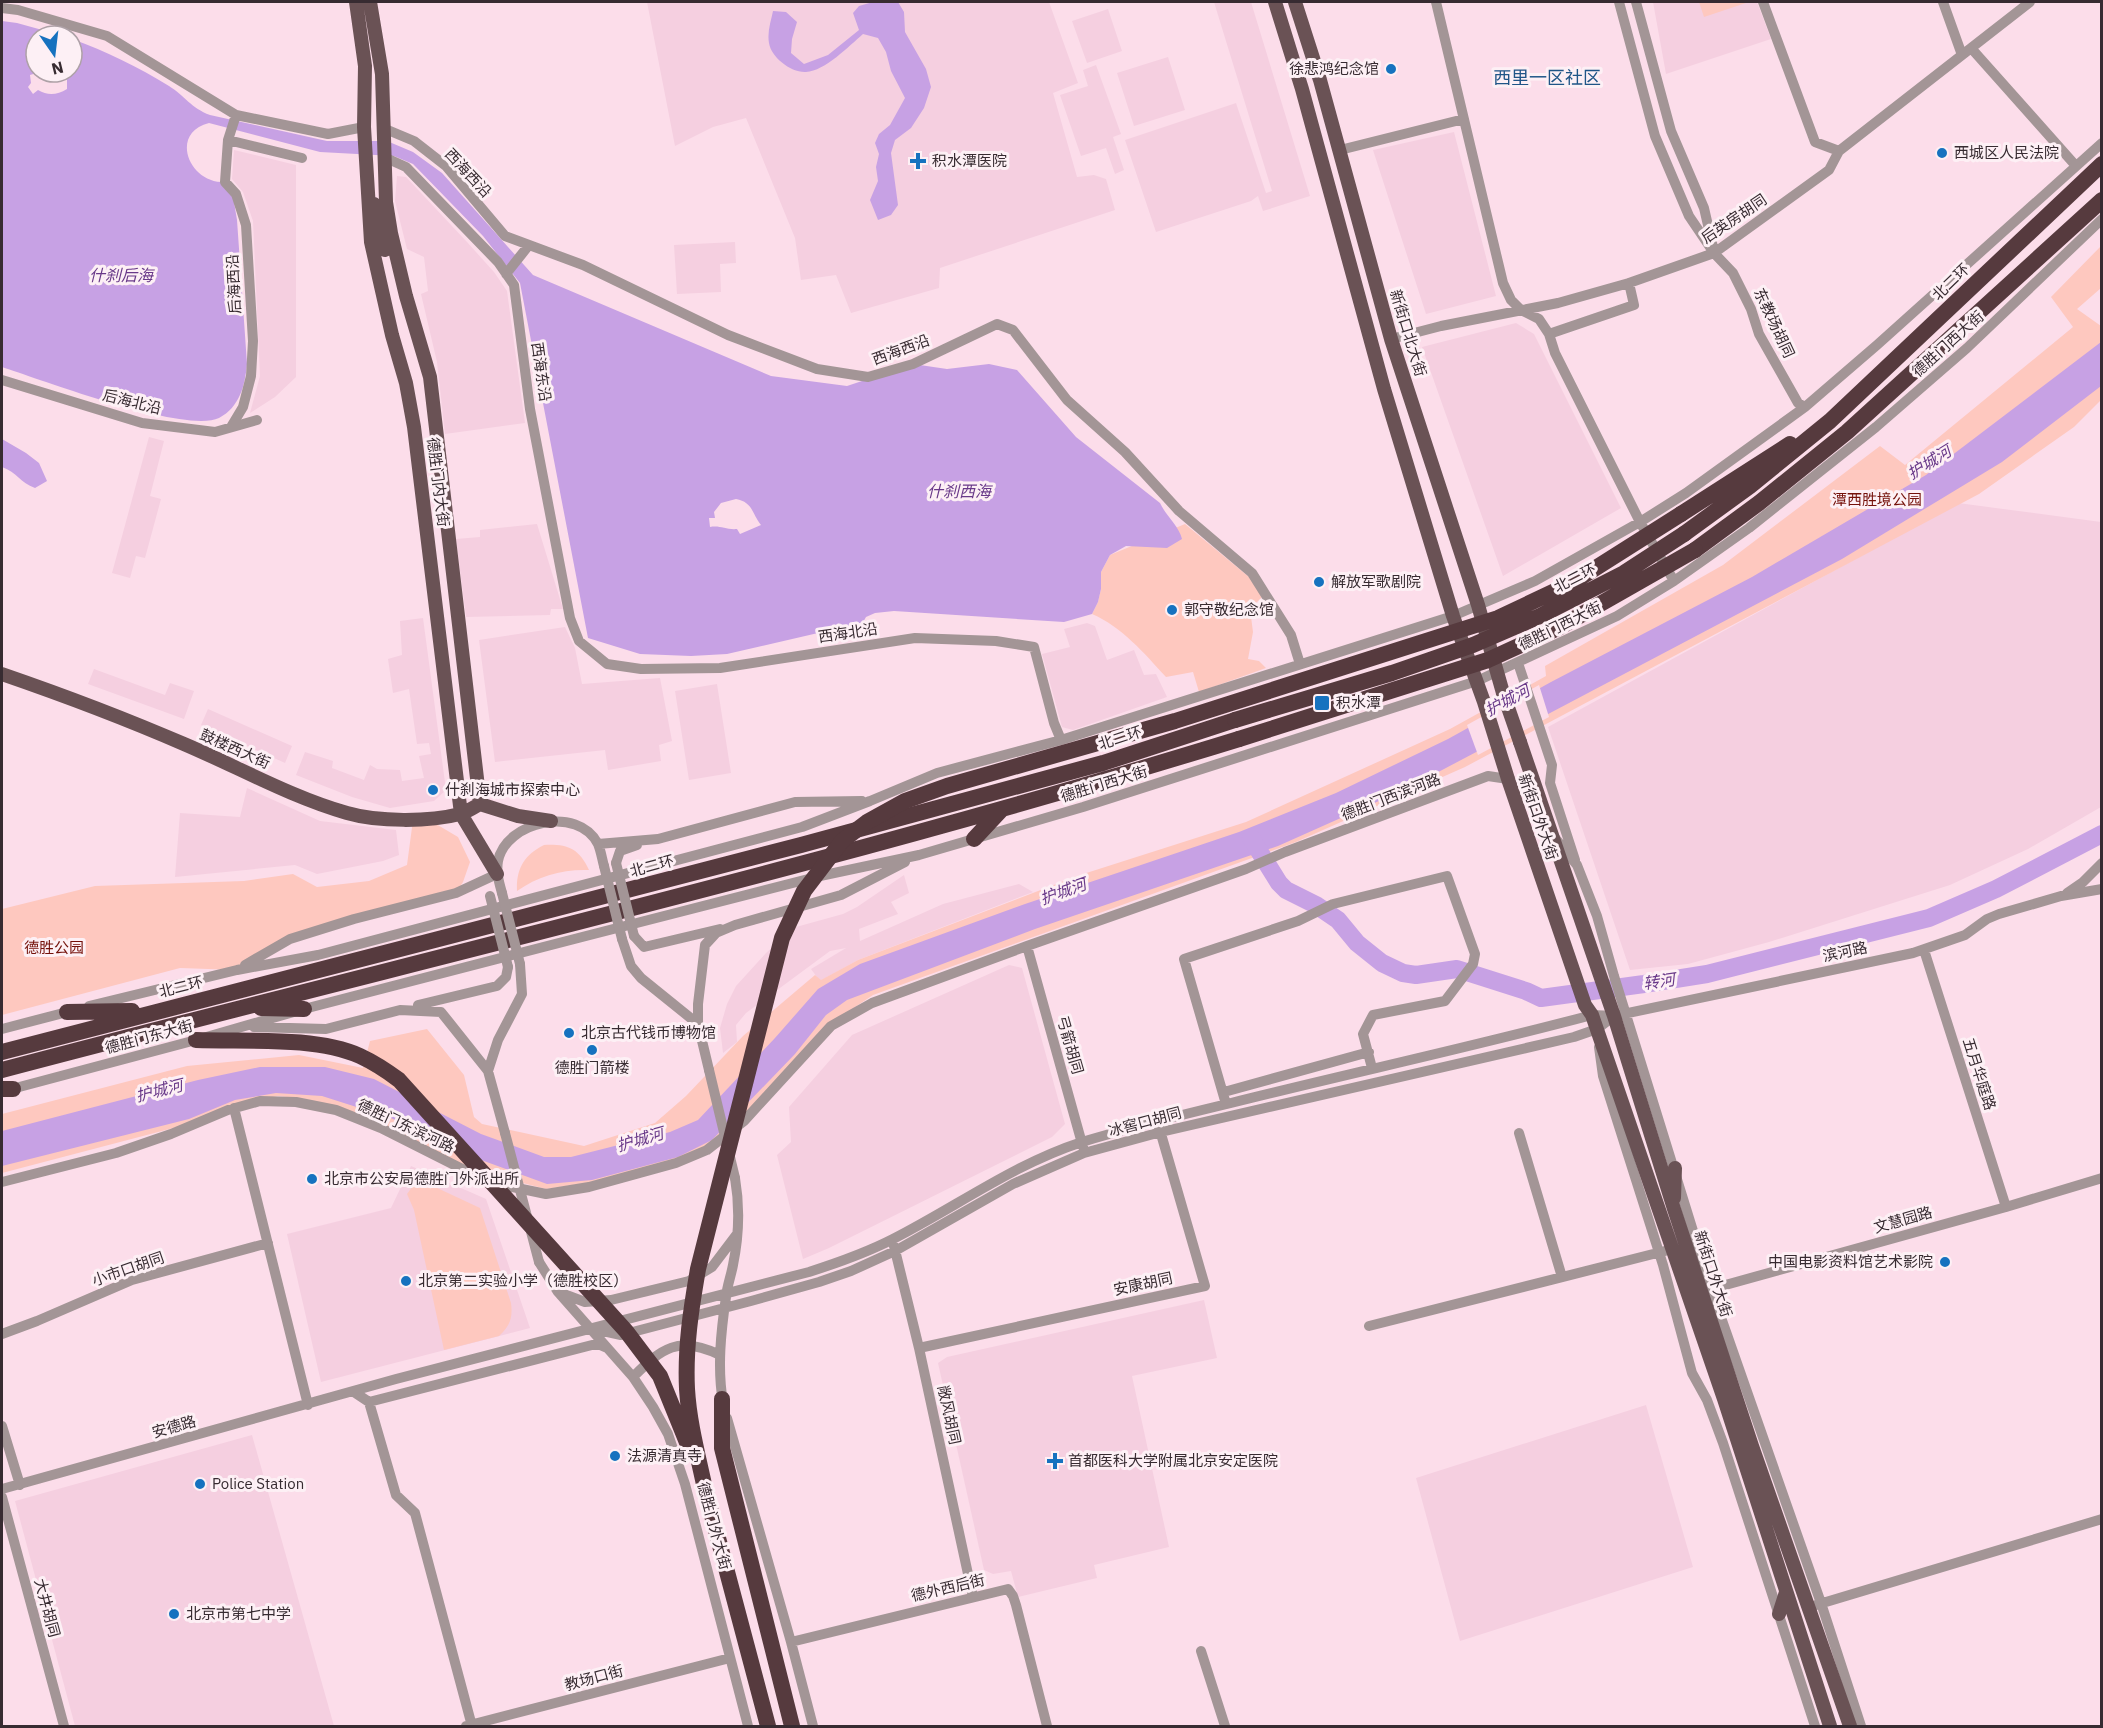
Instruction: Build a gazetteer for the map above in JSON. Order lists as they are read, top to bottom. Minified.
{"streets":{"highway":["北二环","德胜门外大街"],"main road":["新街口北大街","德胜门内大街","鼓楼西大街","新街口外大街"],"street":["西海西沿","后英房胡同","后海西沿","东教场胡同","德胜门西大街","西海东沿","后海北沿","西海北沿","德胜门西滨河路","滨河路","德胜门东大街","弓箭胡同","五月华庭路","冰窖口胡同","德胜门东滨河路","文慧园路","小市口胡同","安康胡同","敞风胡同","安德路","德外西后街","大井胡同","教场口街"]},"crossings":[["西海西沿","德胜门内大街"],["后英房胡同","东教场胡同"],["后英房胡同","新街口北大街"],["后海西沿","后海北沿"],["新街口北大街","德胜门西大街"],["新街口北大街","新街口外大街"],["德胜门西大街","新街口外大街"],["德胜门西大街","德胜门东大街"],["西海东沿","德胜门内大街"],["西海东沿","西海北沿"],["德胜门内大街","鼓楼西大街"],["德胜门西滨河路","新街口外大街"],["德胜门西滨河路","弓箭胡同"],["德胜门西滨河路","德胜门东滨河路"],["新街口外大街","滨河路"],["新街口外大街","冰窖口胡同"],["新街口外大街","文慧园路"],["滨河路","五月华庭路"],["滨河路","冰窖口胡同"],["弓箭胡同","冰窖口胡同"],["弓箭胡同","德胜门东滨河路"],["五月华庭路","文慧园路"],["冰窖口胡同","安康胡同"],["冰窖口胡同","敞风胡同"],["冰窖口胡同","安德路"],["冰窖口胡同","德胜门外大街"],["安康胡同","敞风胡同"],["敞风胡同","德外西后街"],["安德路","德胜门外大街"],["德胜门外大街","德外西后街"],["德胜门外大街","教场口街"]],"districts":["西里一区社区"],"water":["什刹后海","护城河","什刹西海","转河"],"parks":["潭西胜境公园","德胜公园"],"places":{"other":["徐悲鸿纪念馆","西城区人民法院","解放军歌剧院","郭守敬纪念馆","什刹海城市探索中心","北京古代钱币博物馆","德胜门箭楼","北京市公安局德胜门外派出所","中国电影资料馆艺术影院","北京第二实验小学（德胜校区）","法源清真寺","Police Station","北京市第七中学"],"health":["积水潭医院","首都医科大学附属北京安定医院"],"transit":["积水潭"]},"north":"bottom"}
